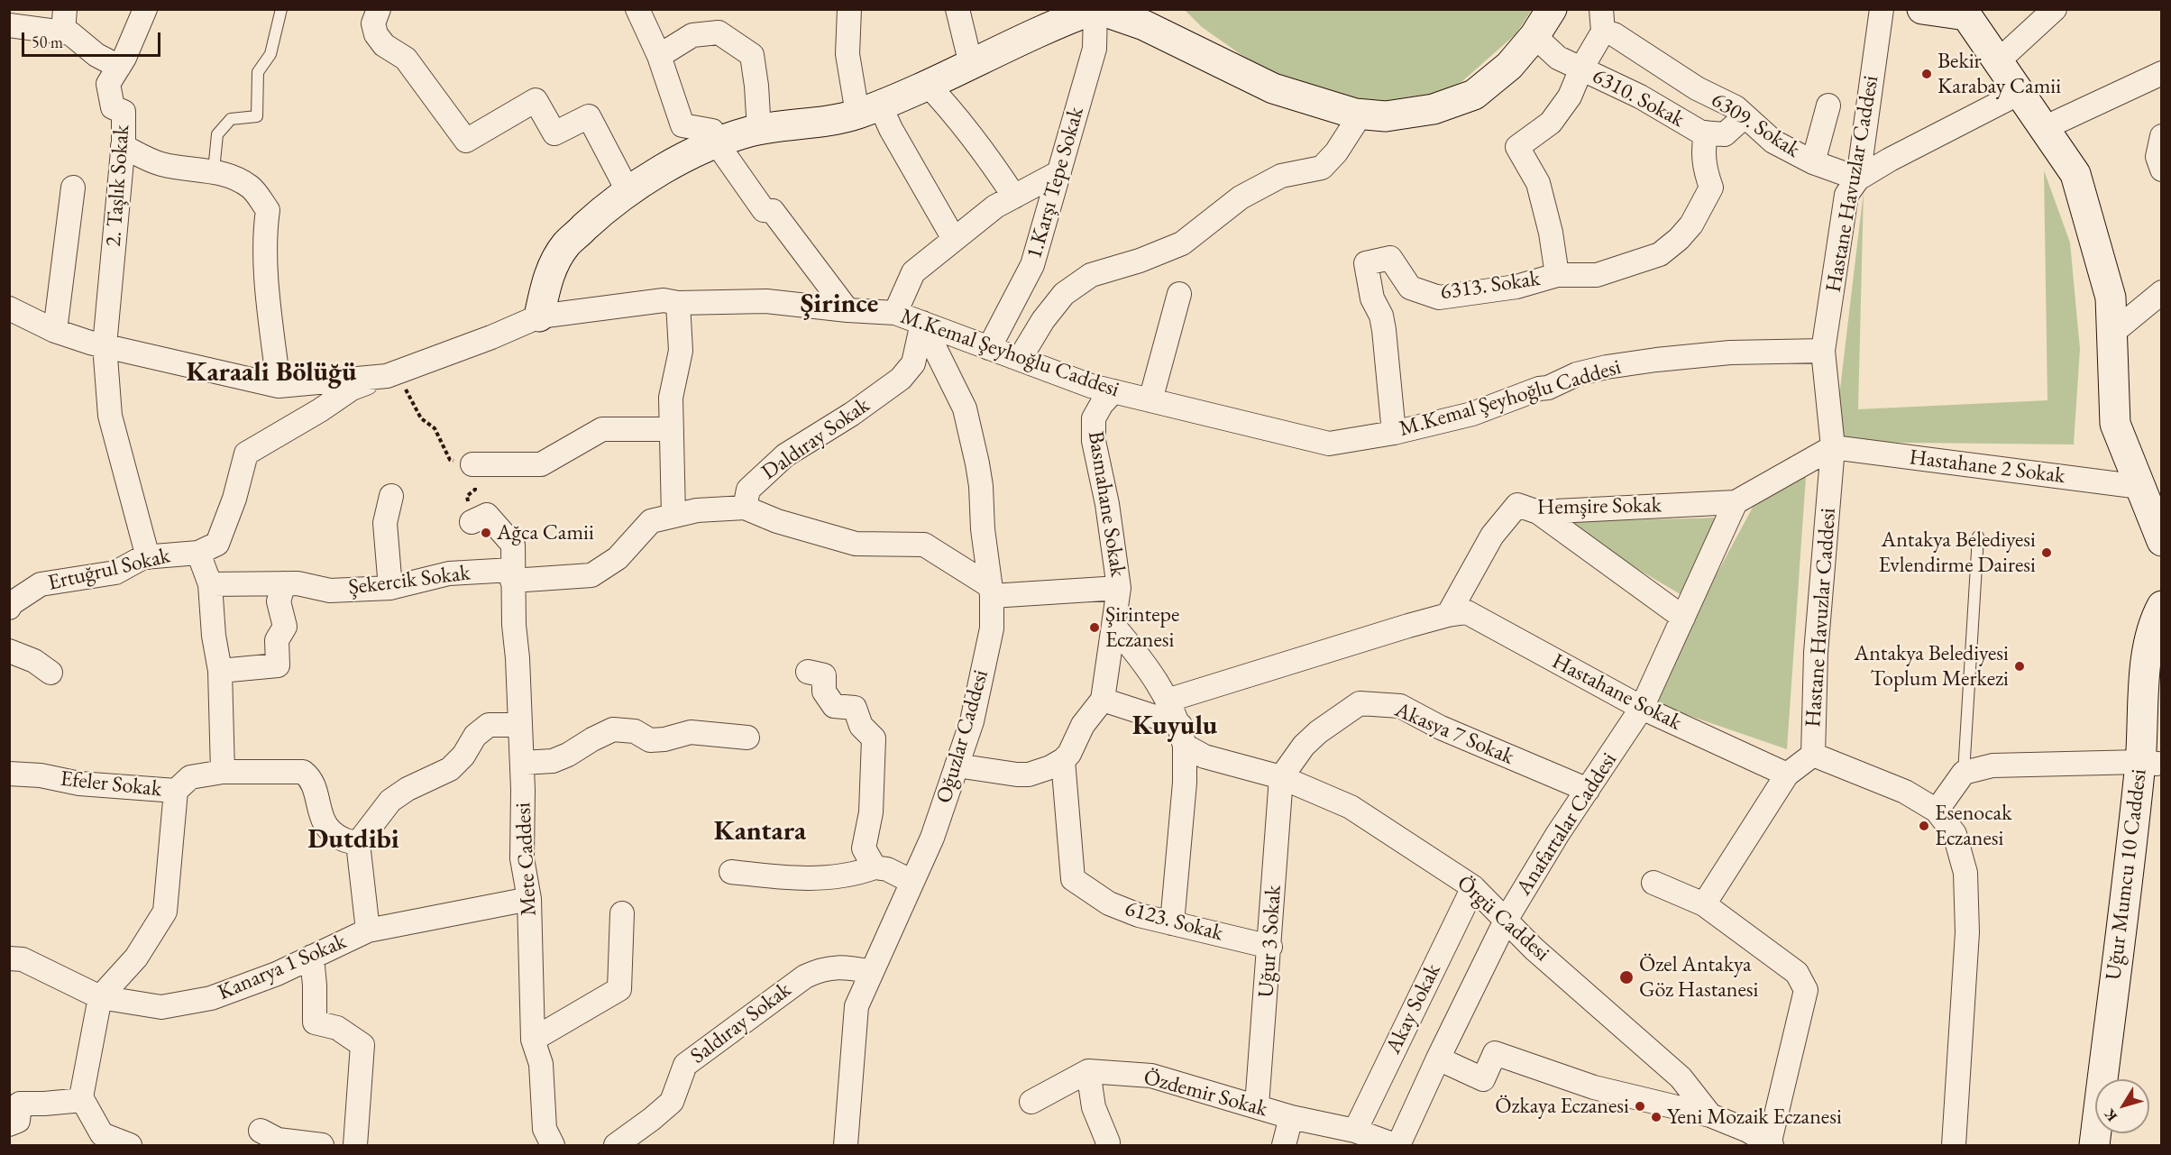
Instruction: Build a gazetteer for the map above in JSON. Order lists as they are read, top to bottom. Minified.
{"streets":{"street":["6310. Sokak","6309. Sokak","1.Karşı Tepe Sokak","Hastane Havuzlar Caddesi","2. Taşlık Sokak","6313. Sokak","M.Kemal Şeyhoğlu Caddesi","Daldıray Sokak","Hastahane 2 Sokak","Basmahane Sokak","Hemşire Sokak","Ertuğrul Sokak","Şekercik Sokak","Hastahane Sokak","Akasya 7 Sokak","Oğuzlar Caddesi","Efeler Sokak","Anafartalar Caddesi","Mete Caddesi","Uğur Mumcu 10 Caddesi","Örgü Caddesi","6123. Sokak","Uğur 3 Sokak","Kanarya 1 Sokak","Akay Sokak","Saldıray Sokak","Özdemir Sokak"]},"crossings":[["6310. Sokak","6309. Sokak"],["6310. Sokak","6313. Sokak"],["6309. Sokak","Hastane Havuzlar Caddesi"],["6309. Sokak","6313. Sokak"],["1.Karşı Tepe Sokak","M.Kemal Şeyhoğlu Caddesi"],["Hastane Havuzlar Caddesi","M.Kemal Şeyhoğlu Caddesi"],["Hastane Havuzlar Caddesi","Hastahane 2 Sokak"],["Hastane Havuzlar Caddesi","Hemşire Sokak"],["2. Taşlık Sokak","M.Kemal Şeyhoğlu Caddesi"],["2. Taşlık Sokak","Ertuğrul Sokak"],["6313. Sokak","M.Kemal Şeyhoğlu Caddesi"],["M.Kemal Şeyhoğlu Caddesi","Daldıray Sokak"],["M.Kemal Şeyhoğlu Caddesi","Basmahane Sokak"],["M.Kemal Şeyhoğlu Caddesi","Ertuğrul Sokak"],["M.Kemal Şeyhoğlu Caddesi","Oğuzlar Caddesi"],["Daldıray Sokak","Oğuzlar Caddesi"],["Hastahane 2 Sokak","Hemşire Sokak"],["Basmahane Sokak","Örgü Caddesi"],["Basmahane Sokak","6123. Sokak"],["Hemşire Sokak","Hastahane Sokak"],["Hemşire Sokak","Anafartalar Caddesi"],["Şekercik Sokak","Mete Caddesi"],["Hastahane Sokak","Anafartalar Caddesi"],["Akasya 7 Sokak","Anafartalar Caddesi"],["Akasya 7 Sokak","Örgü Caddesi"],["Akasya 7 Sokak","Uğur 3 Sokak"],["Oğuzlar Caddesi","Saldıray Sokak"],["Anafartalar Caddesi","Örgü Caddesi"],["Anafartalar Caddesi","Özdemir Sokak"],["Mete Caddesi","Kanarya 1 Sokak"],["Örgü Caddesi","Uğur 3 Sokak"],["Örgü Caddesi","Akay Sokak"],["6123. Sokak","Uğur 3 Sokak"],["Uğur 3 Sokak","Özdemir Sokak"],["Akay Sokak","Özdemir Sokak"]],"districts":["Şirince","Karaali Bölüğü","Kuyulu","Kantara","Dutdibi"],"places":["Bekir Karabay Camii","Ağca Camii","Antakya Belediyesi Evlendirme Dairesi","Şirintepe Eczanesi","Antakya Belediyesi Toplum Merkezi","Esenocak Eczanesi","Özel Antakya Göz Hastanesi","Özkaya Eczanesi","Yeni Mozaik Eczanesi"],"scale_bar":"50 m","north":"bottom left"}
